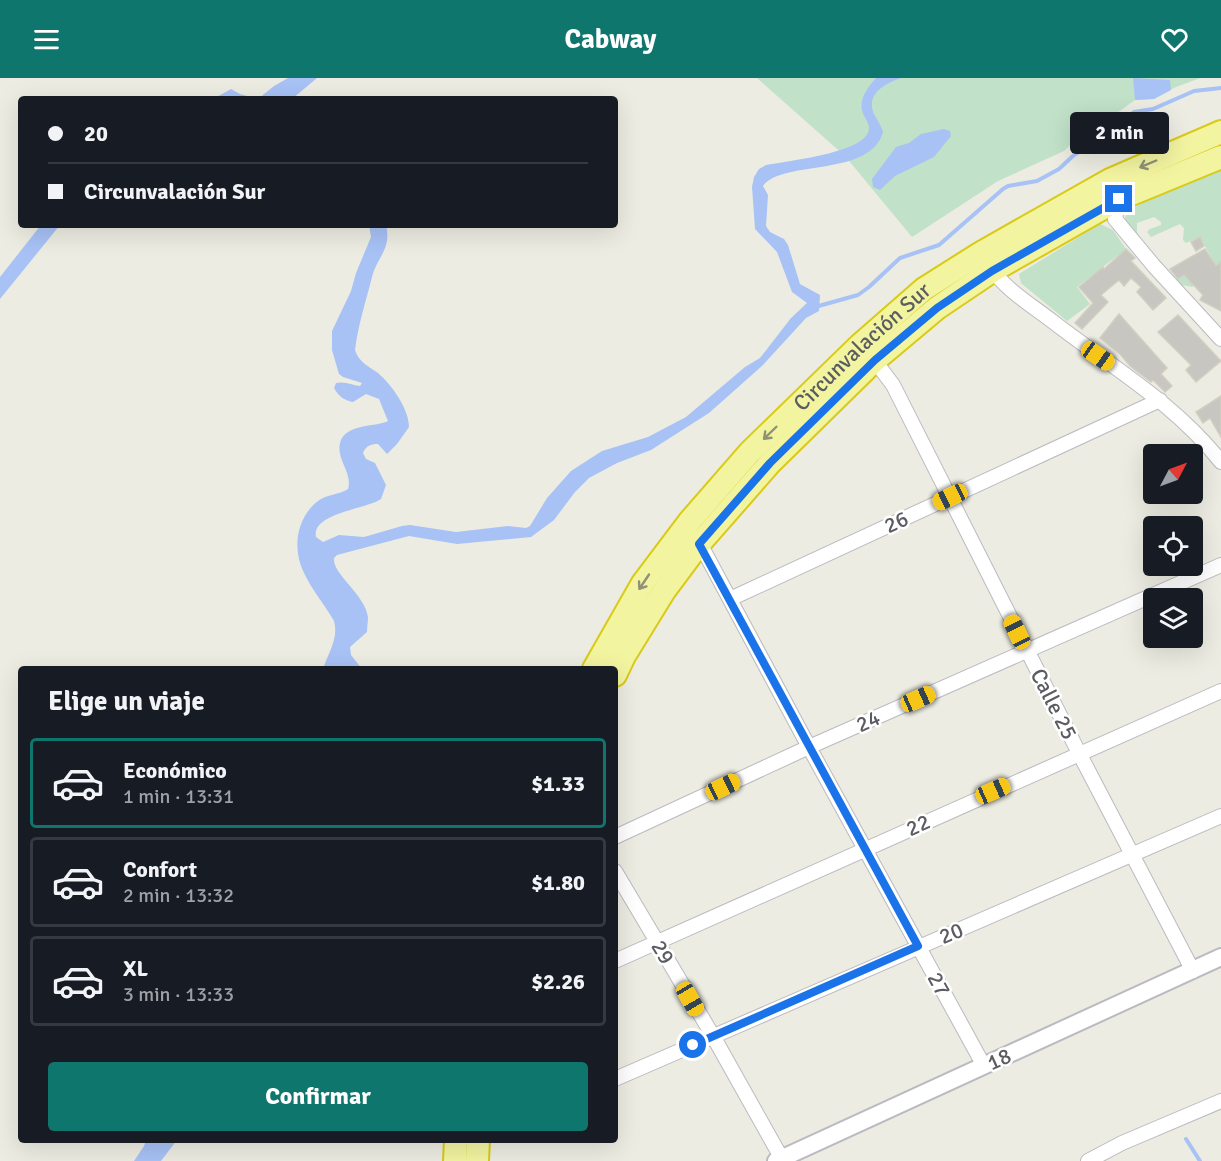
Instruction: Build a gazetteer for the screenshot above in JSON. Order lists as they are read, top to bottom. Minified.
{"streets":{"highway":["Circunvalación Sur"],"street":["26","Calle 25","24","22","20","29","27","18"]},"crossings":[["Circunvalación Sur","Calle 25"],["Circunvalación Sur","27"],["26","Calle 25"],["26","27"],["Calle 25","24"],["Calle 25","22"],["Calle 25","20"],["Calle 25","18"],["24","27"],["22","29"],["22","27"],["20","29"],["20","27"],["29","18"],["27","18"]],"north":"top right","page":{"header":"Cabway","banner":["20","Circunvalación Sur"],"bubble":"2 min","heading":"Elige un viaje","list":[{"name":"Económico","note":"1 min · 13:31","value":"$1.33"},{"name":"Confort","note":"2 min · 13:32","value":"$1.80"},{"name":"XL","note":"3 min · 13:33","value":"$2.26"}],"buttons":"Confirmar"}}
